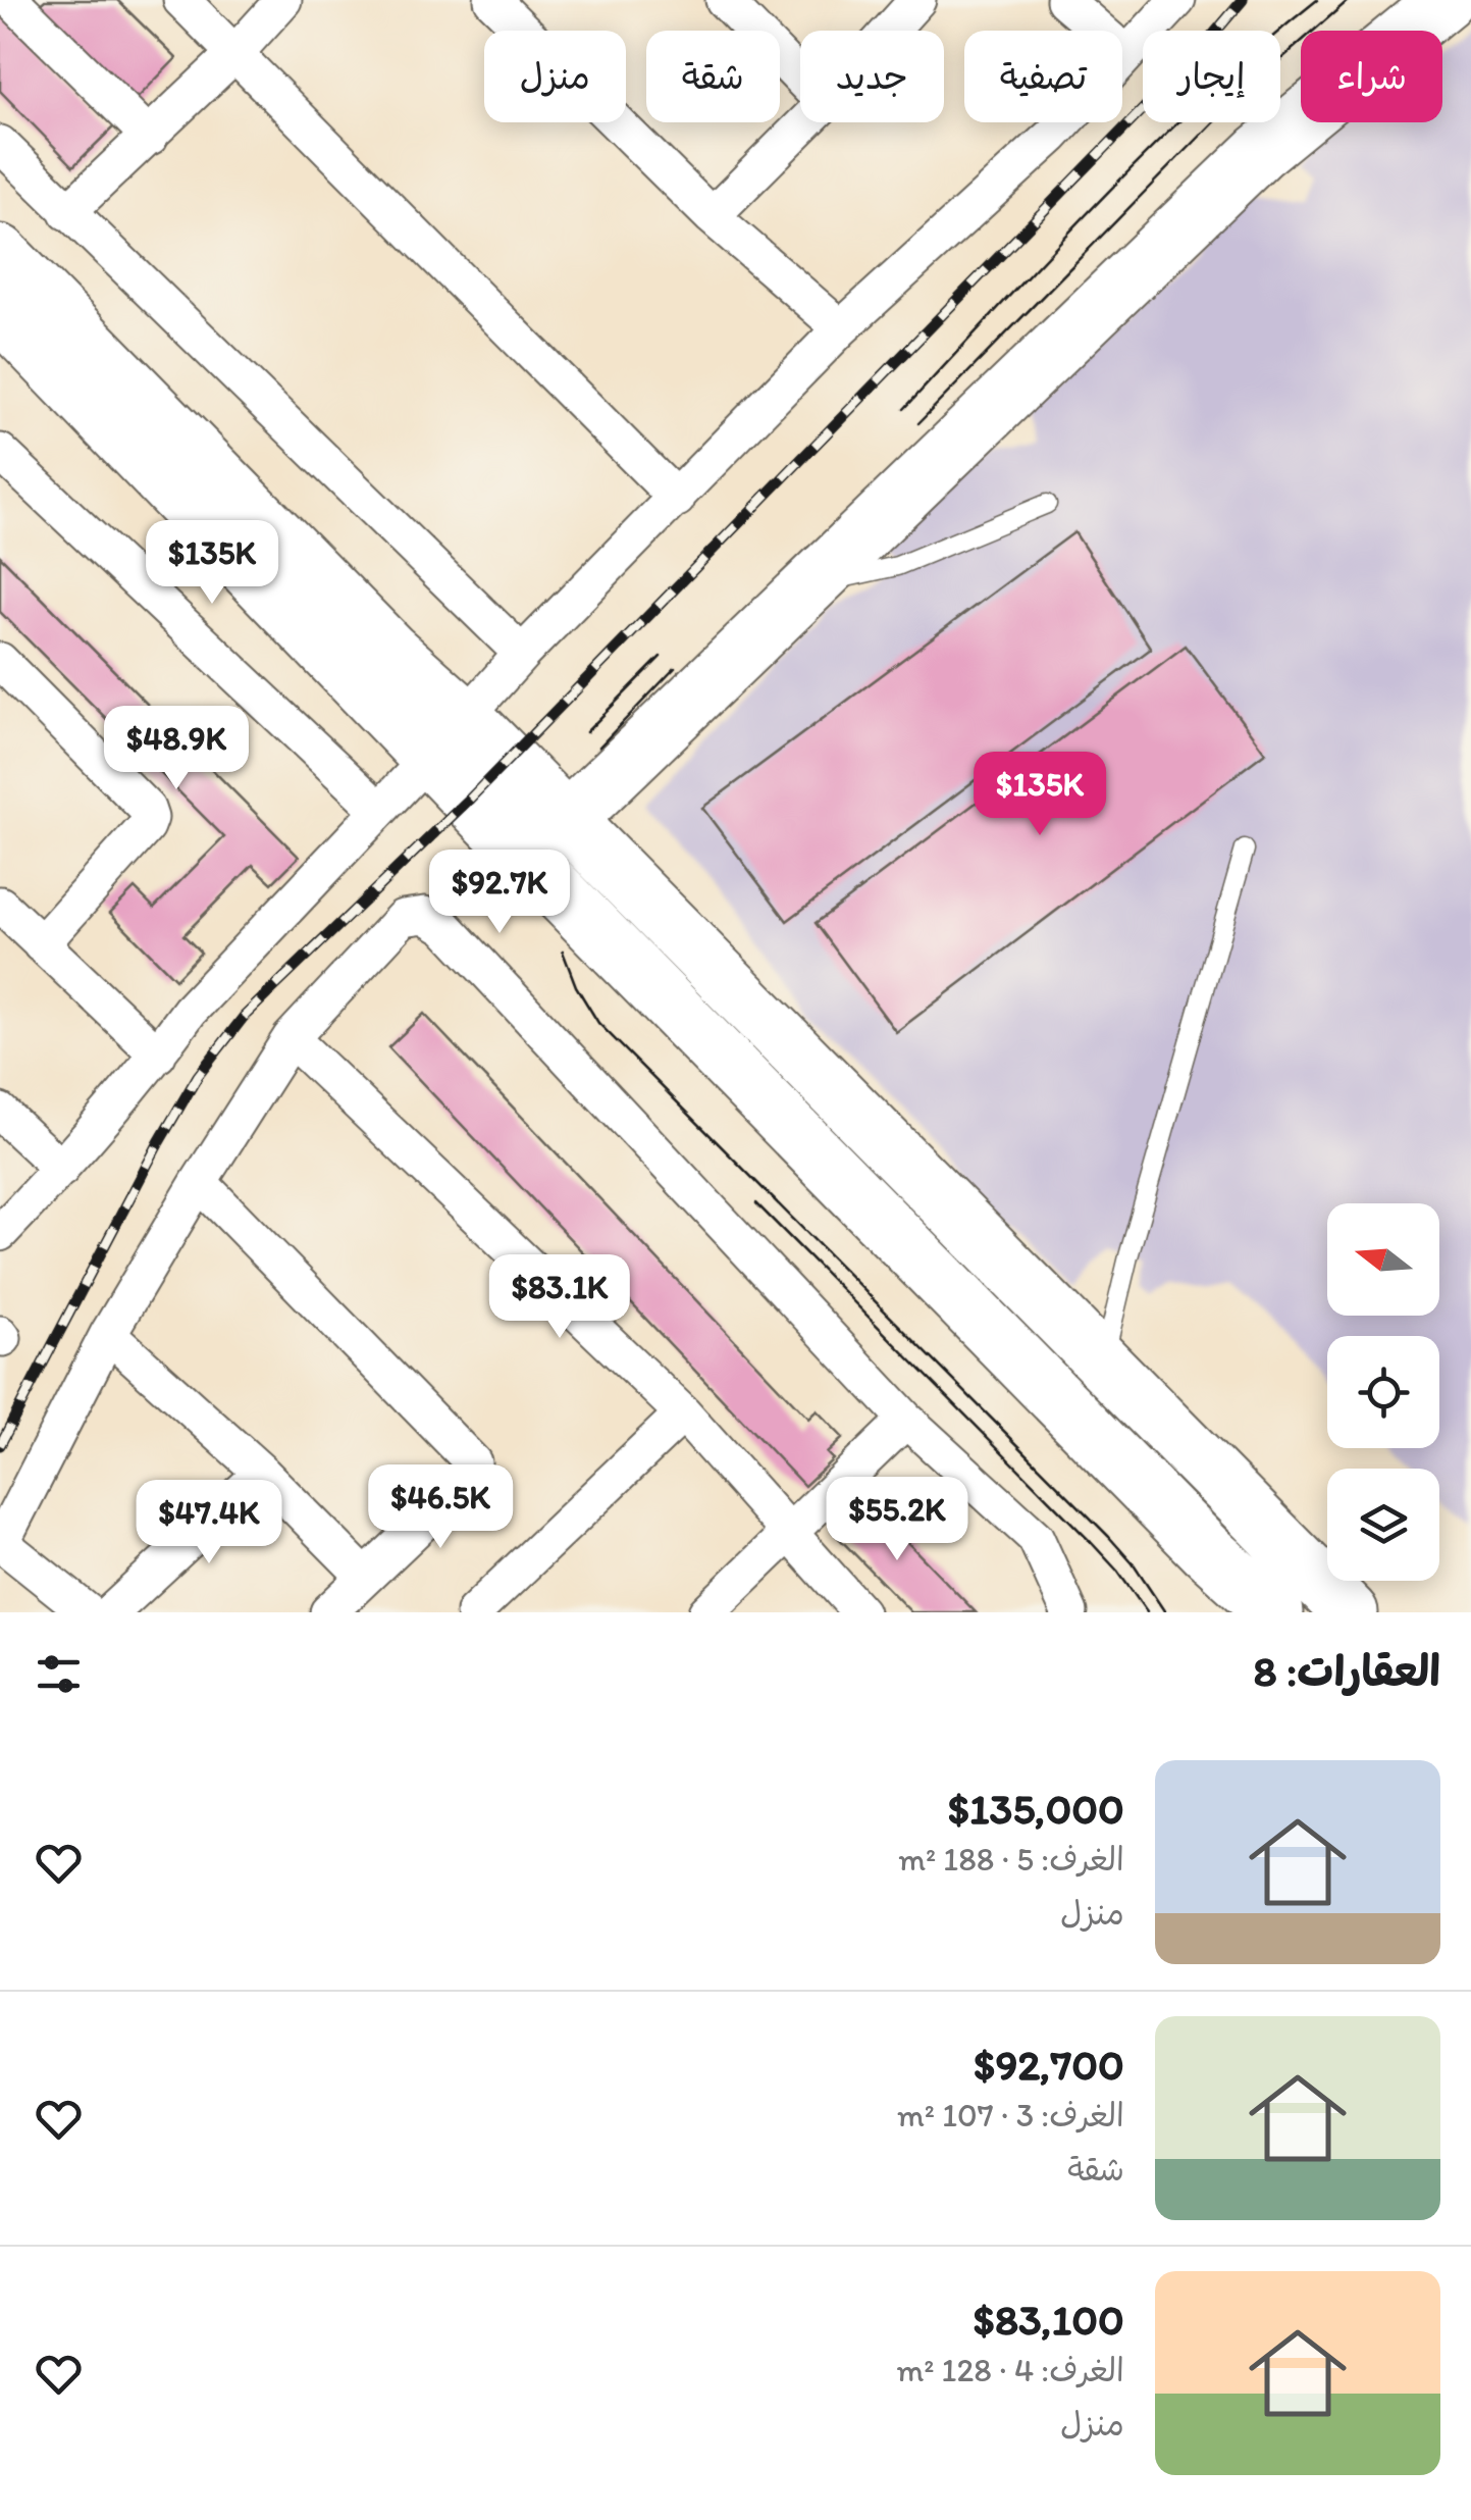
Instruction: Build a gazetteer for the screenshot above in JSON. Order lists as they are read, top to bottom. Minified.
{"north":"left","page":{"chip":["شراء","إيجار","تصفية","جديد","شقة","منزل"],"price":["$135K","$48.9K","$135K","$92.7K","$83.1K","$46.5K","$55.2K","$47.4K"],"heading":"العقارات: 8","list":[{"name":"$135,000","note":"الغرف: 5 · 188 m² · منزل"},{"name":"$92,700","note":"الغرف: 3 · 107 m² · شقة"},{"name":"$83,100","note":"الغرف: 4 · 128 m² · منزل"}]}}
